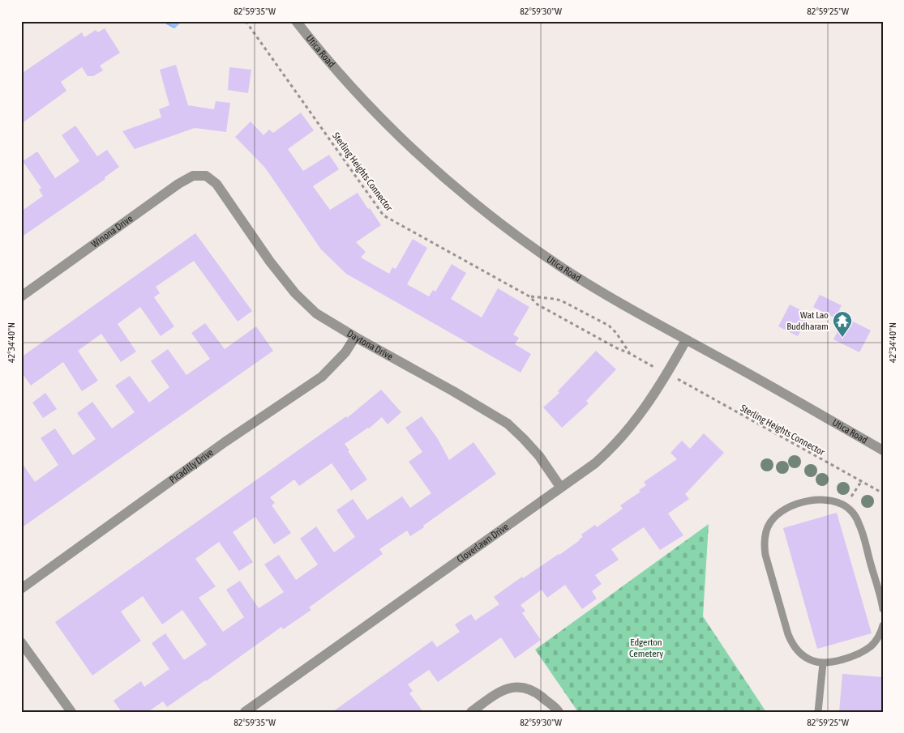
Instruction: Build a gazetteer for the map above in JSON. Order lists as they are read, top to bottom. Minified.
{"streets":{"street":["Utica Road","Winona Drive","Daytona Drive","Picadilly Drive","Cloverlawn Drive"],"path":["Sterling Heights Connector"]},"crossings":[["Utica Road","Cloverlawn Drive"],["Winona Drive","Daytona Drive"],["Daytona Drive","Picadilly Drive"],["Daytona Drive","Cloverlawn Drive"]],"parks":["Edgerton Cemetery"],"places":{"temple":["Wat Lao Buddharam"]},"coordinates":["82°59'35\"W","82°59'30\"W","82°59'25\"W","42°34'40\"N"]}
